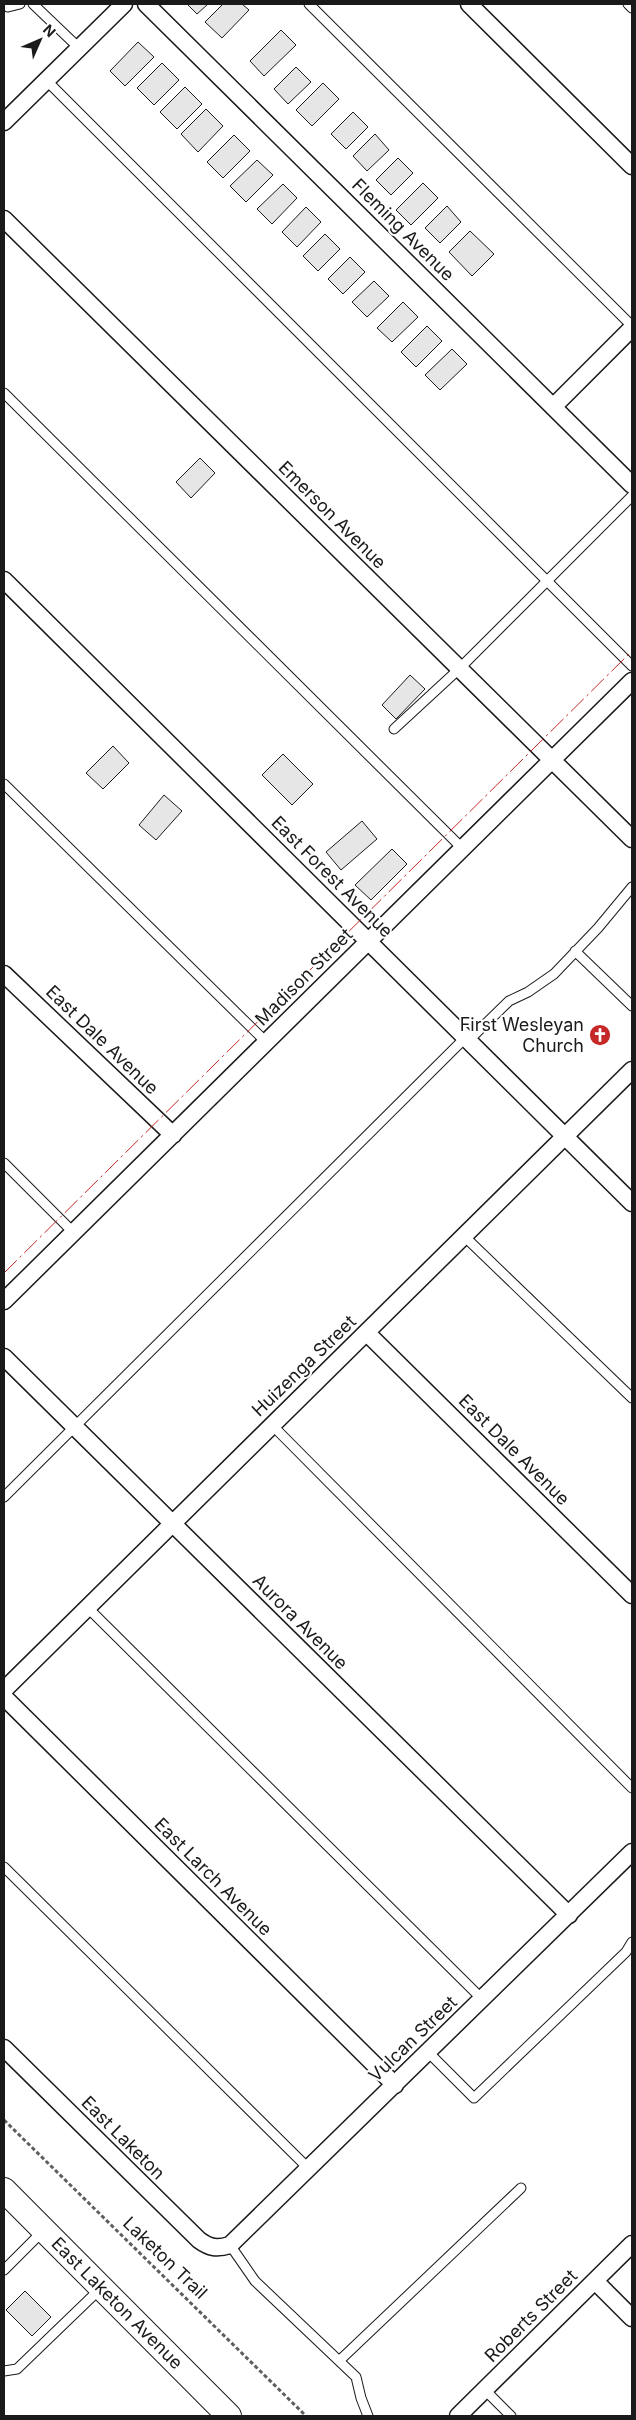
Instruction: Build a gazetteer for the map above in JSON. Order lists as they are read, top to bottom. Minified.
{"streets":{"main road":["East Laketon Avenue"],"street":["Fleming Avenue","Emerson Avenue","East Forest Avenue","Madison Street","East Dale Avenue","Huizenga Street","Aurora Avenue","East Larch Avenue","Vulcan Street","East Laketon","Roberts Street"],"path":["Laketon Trail"]},"crossings":[["Emerson Avenue","Madison Street"],["East Forest Avenue","Madison Street"],["East Forest Avenue","Huizenga Street"],["Madison Street","East Dale Avenue"],["East Dale Avenue","Huizenga Street"],["Huizenga Street","Aurora Avenue"],["Aurora Avenue","Vulcan Street"],["East Larch Avenue","Vulcan Street"],["Vulcan Street","East Laketon"]],"places":{"church":["First Wesleyan Church"]},"north":"top right"}
